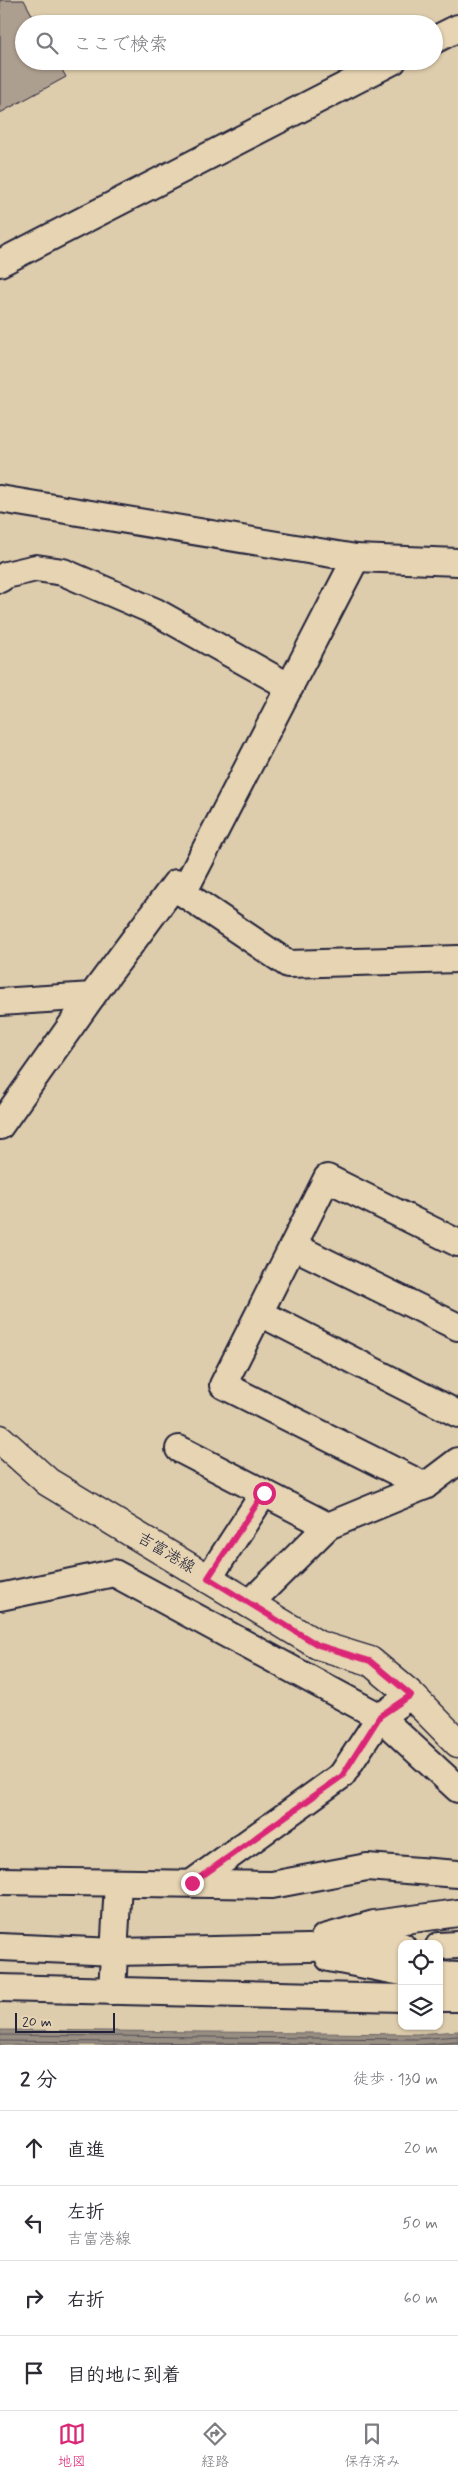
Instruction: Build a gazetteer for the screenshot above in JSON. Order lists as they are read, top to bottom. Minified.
{"streets":{"main road":["吉富港線"]},"scale_bar":"20 m","page":{"search":"ここで検索","scale":"20 m","heading":["2 分","徒歩 · 130 m"],"list":[["直進","20 m"],["左折","吉富港線","50 m"],["右折","60 m"],"目的地に到着"],"nav":["地図","経路","保存済み"]}}
